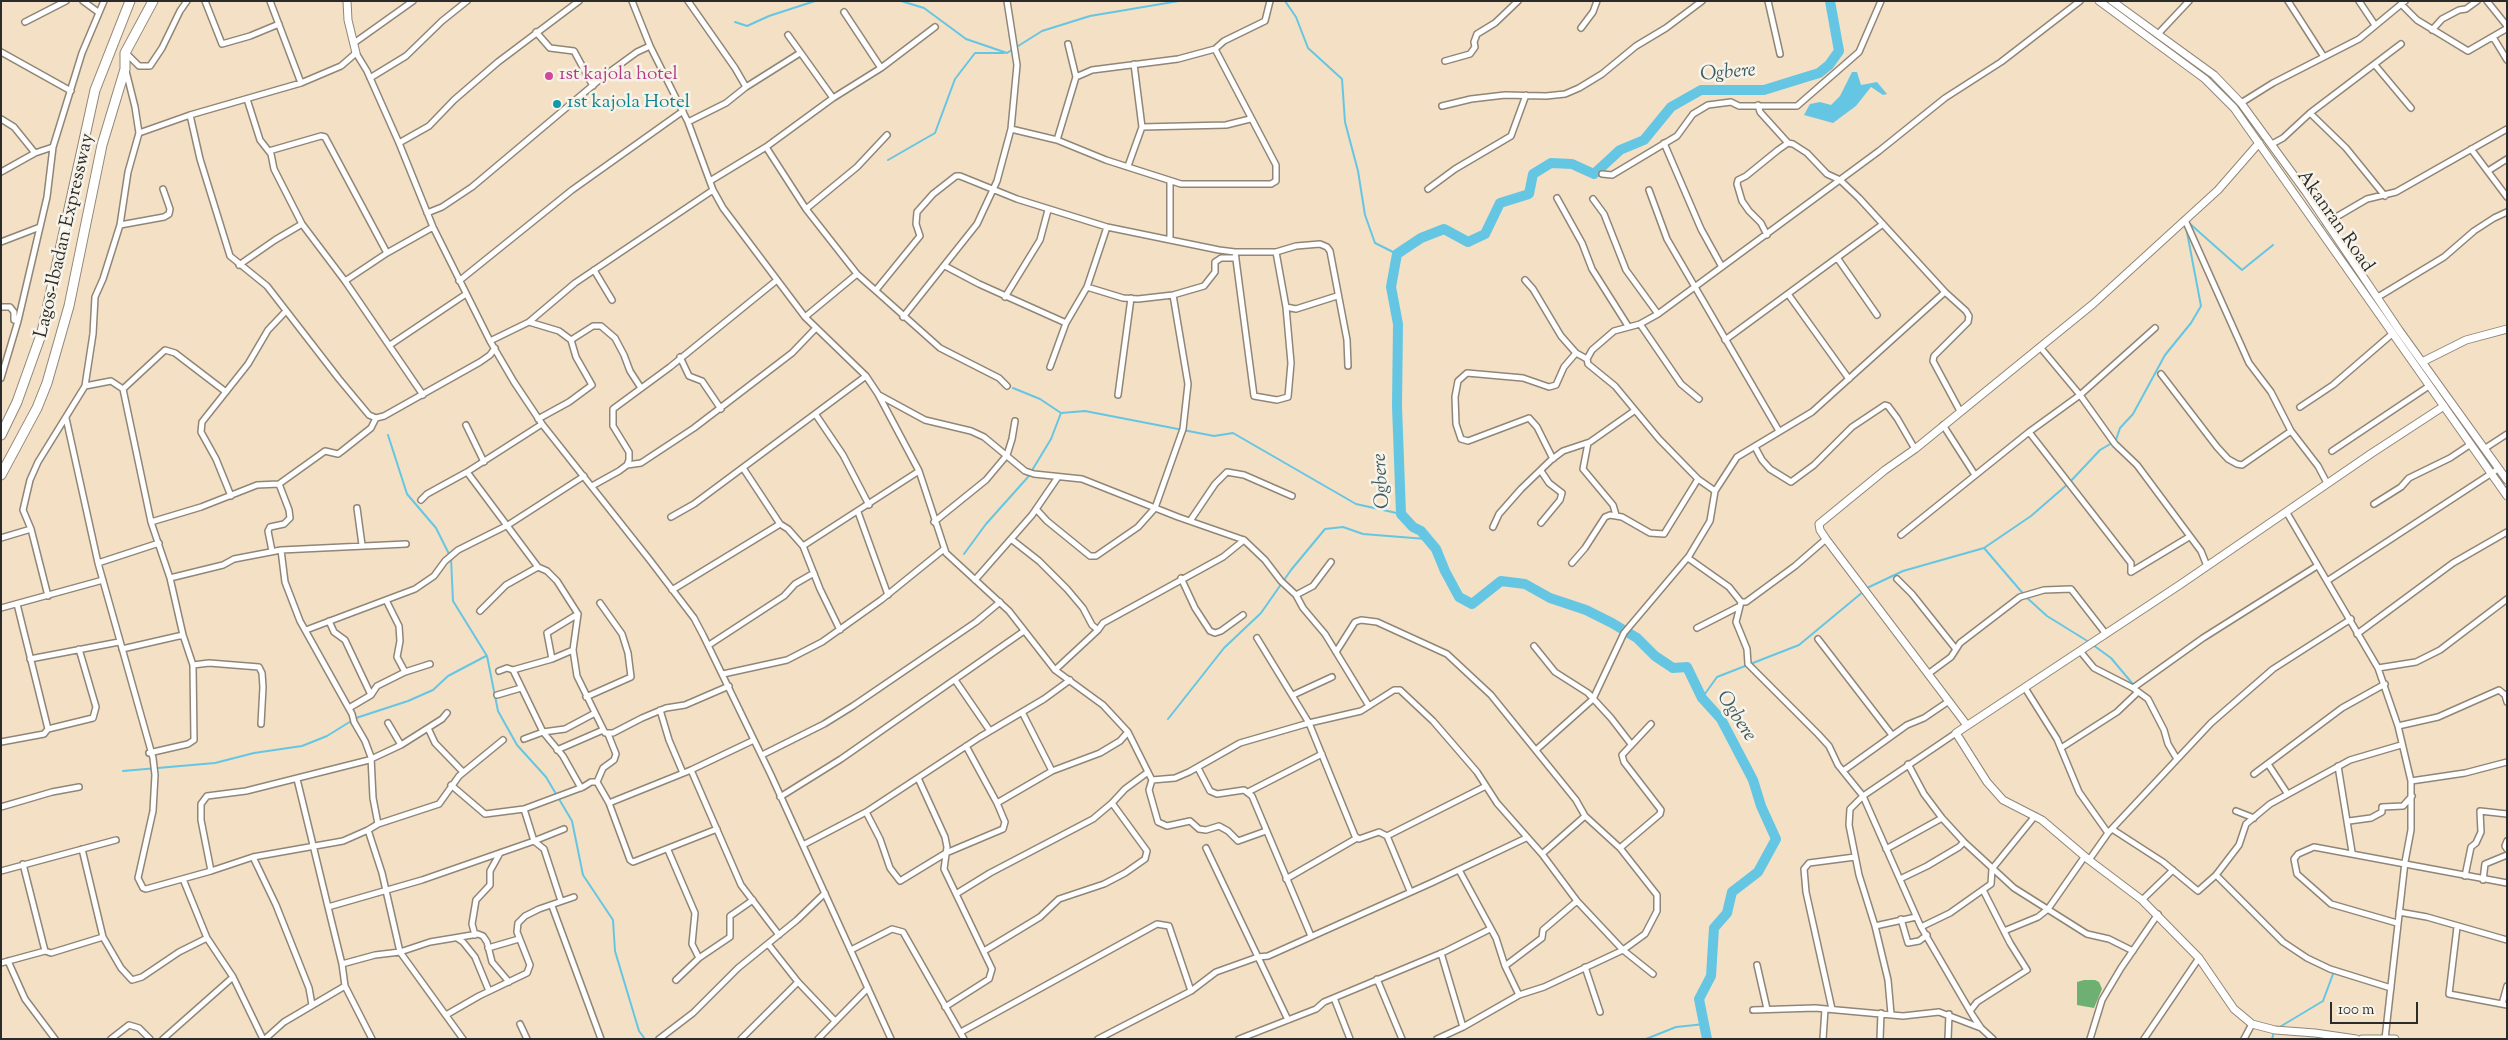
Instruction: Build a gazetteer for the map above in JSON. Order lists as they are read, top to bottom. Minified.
{"streets":{"highway":["Lagos-Ibadan Expressway"],"street":["Akanran Road"]},"water":["Ogbere"],"places":["1st kajola hotel","1st kajola Hotel"],"scale_bar":"100 m"}
